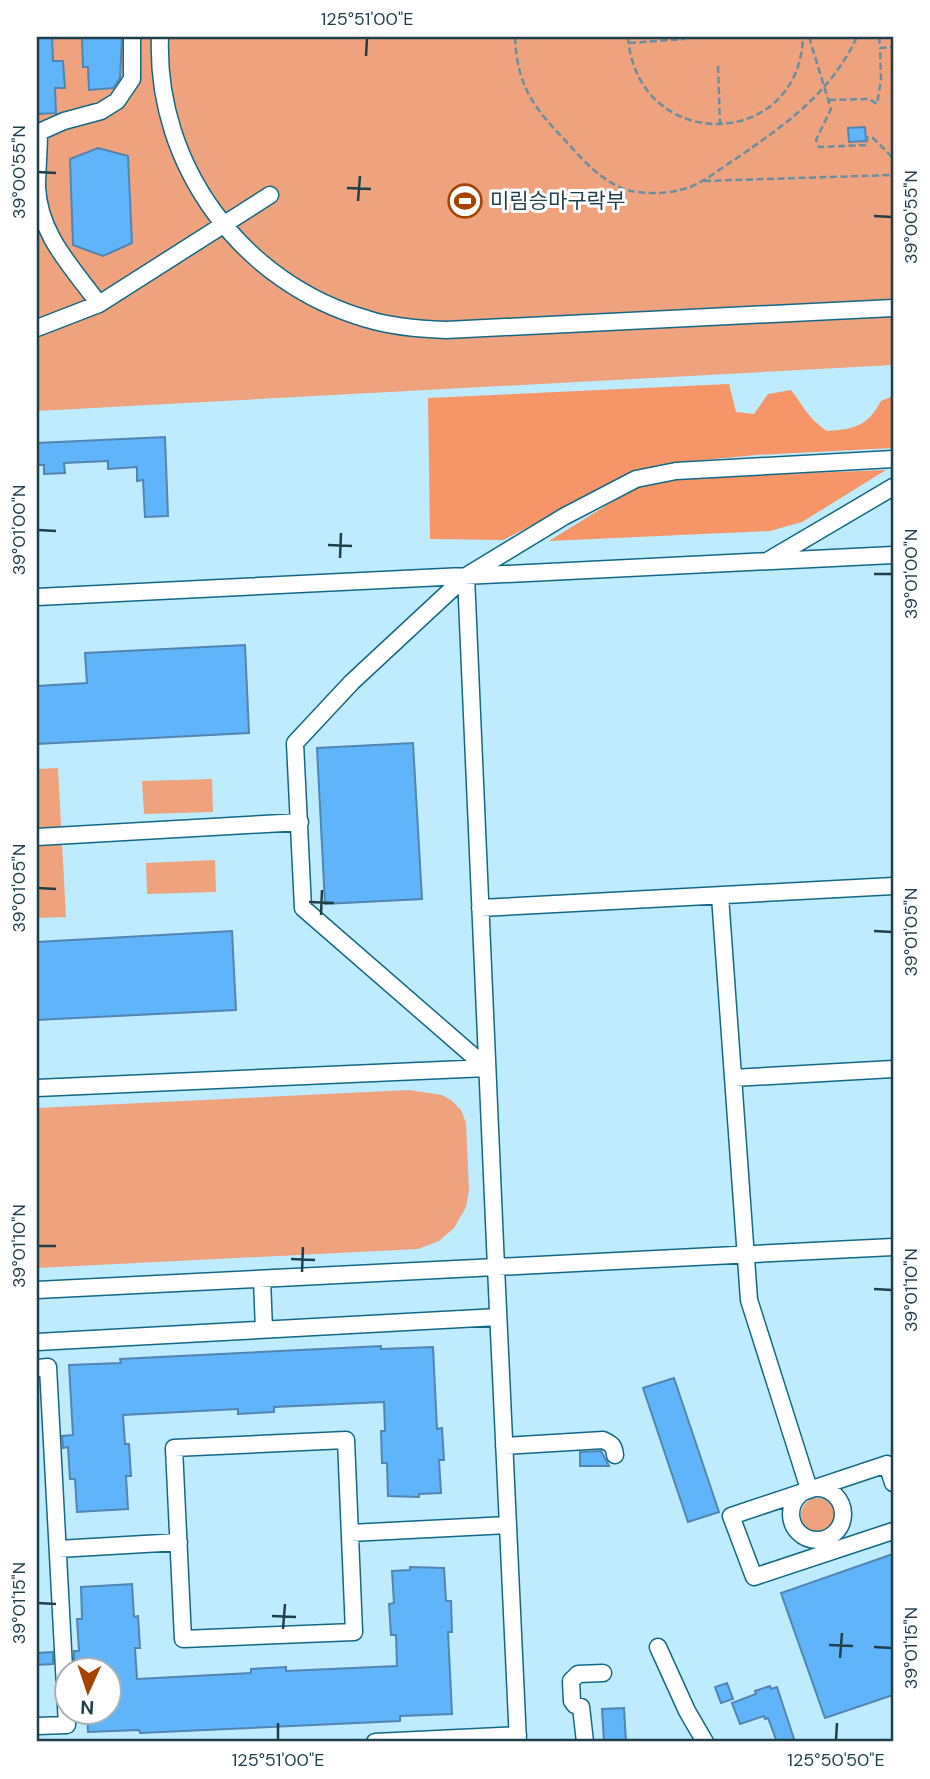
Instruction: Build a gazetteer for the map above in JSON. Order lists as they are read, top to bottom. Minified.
{"places":{"sports":["미림승마구락부"]},"north":"bottom","coordinates":["125°51'00\"E","39°00'55\"N","39°01'00\"N","39°01'05\"N","39°01'10\"N","39°01'15\"N","125°50'50\"E"]}
